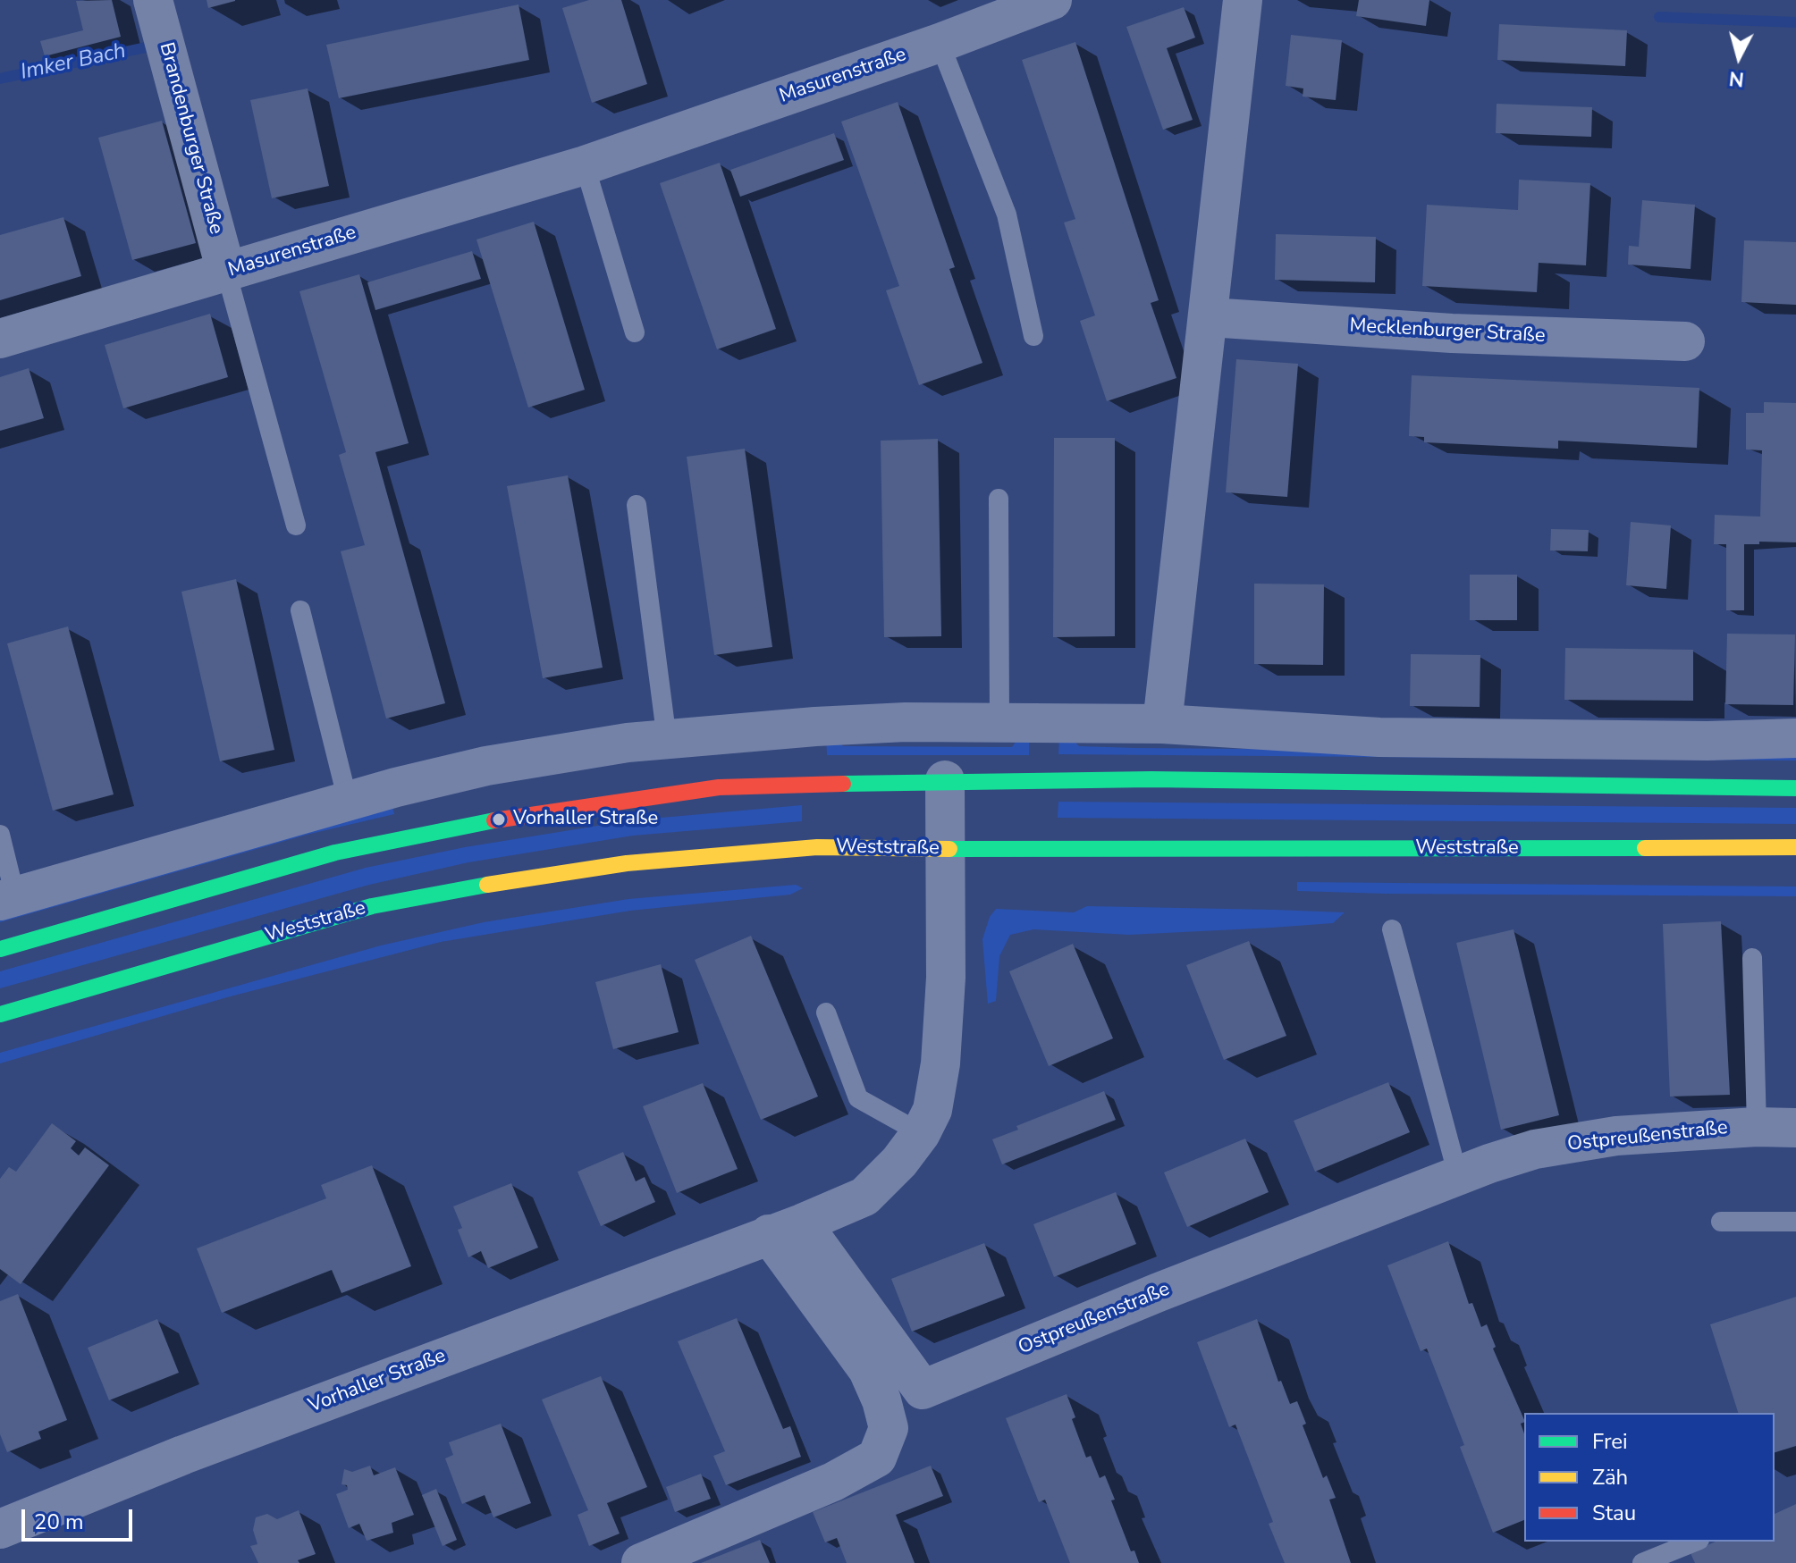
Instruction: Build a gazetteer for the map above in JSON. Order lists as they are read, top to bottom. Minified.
{"streets":{"main road":["Weststraße"],"street":["Masurenstraße","Brandenburger Straße","Mecklenburger Straße","Ostpreußenstraße","Vorhaller Straße"]},"crossings":[["Masurenstraße","Brandenburger Straße"],["Weststraße","Vorhaller Straße"],["Ostpreußenstraße","Vorhaller Straße"]],"water":["Imker Bach"],"places":["Vorhaller Straße"],"legend":["Frei","Zäh","Stau"],"scale_bar":"20 m","north":"bottom"}
